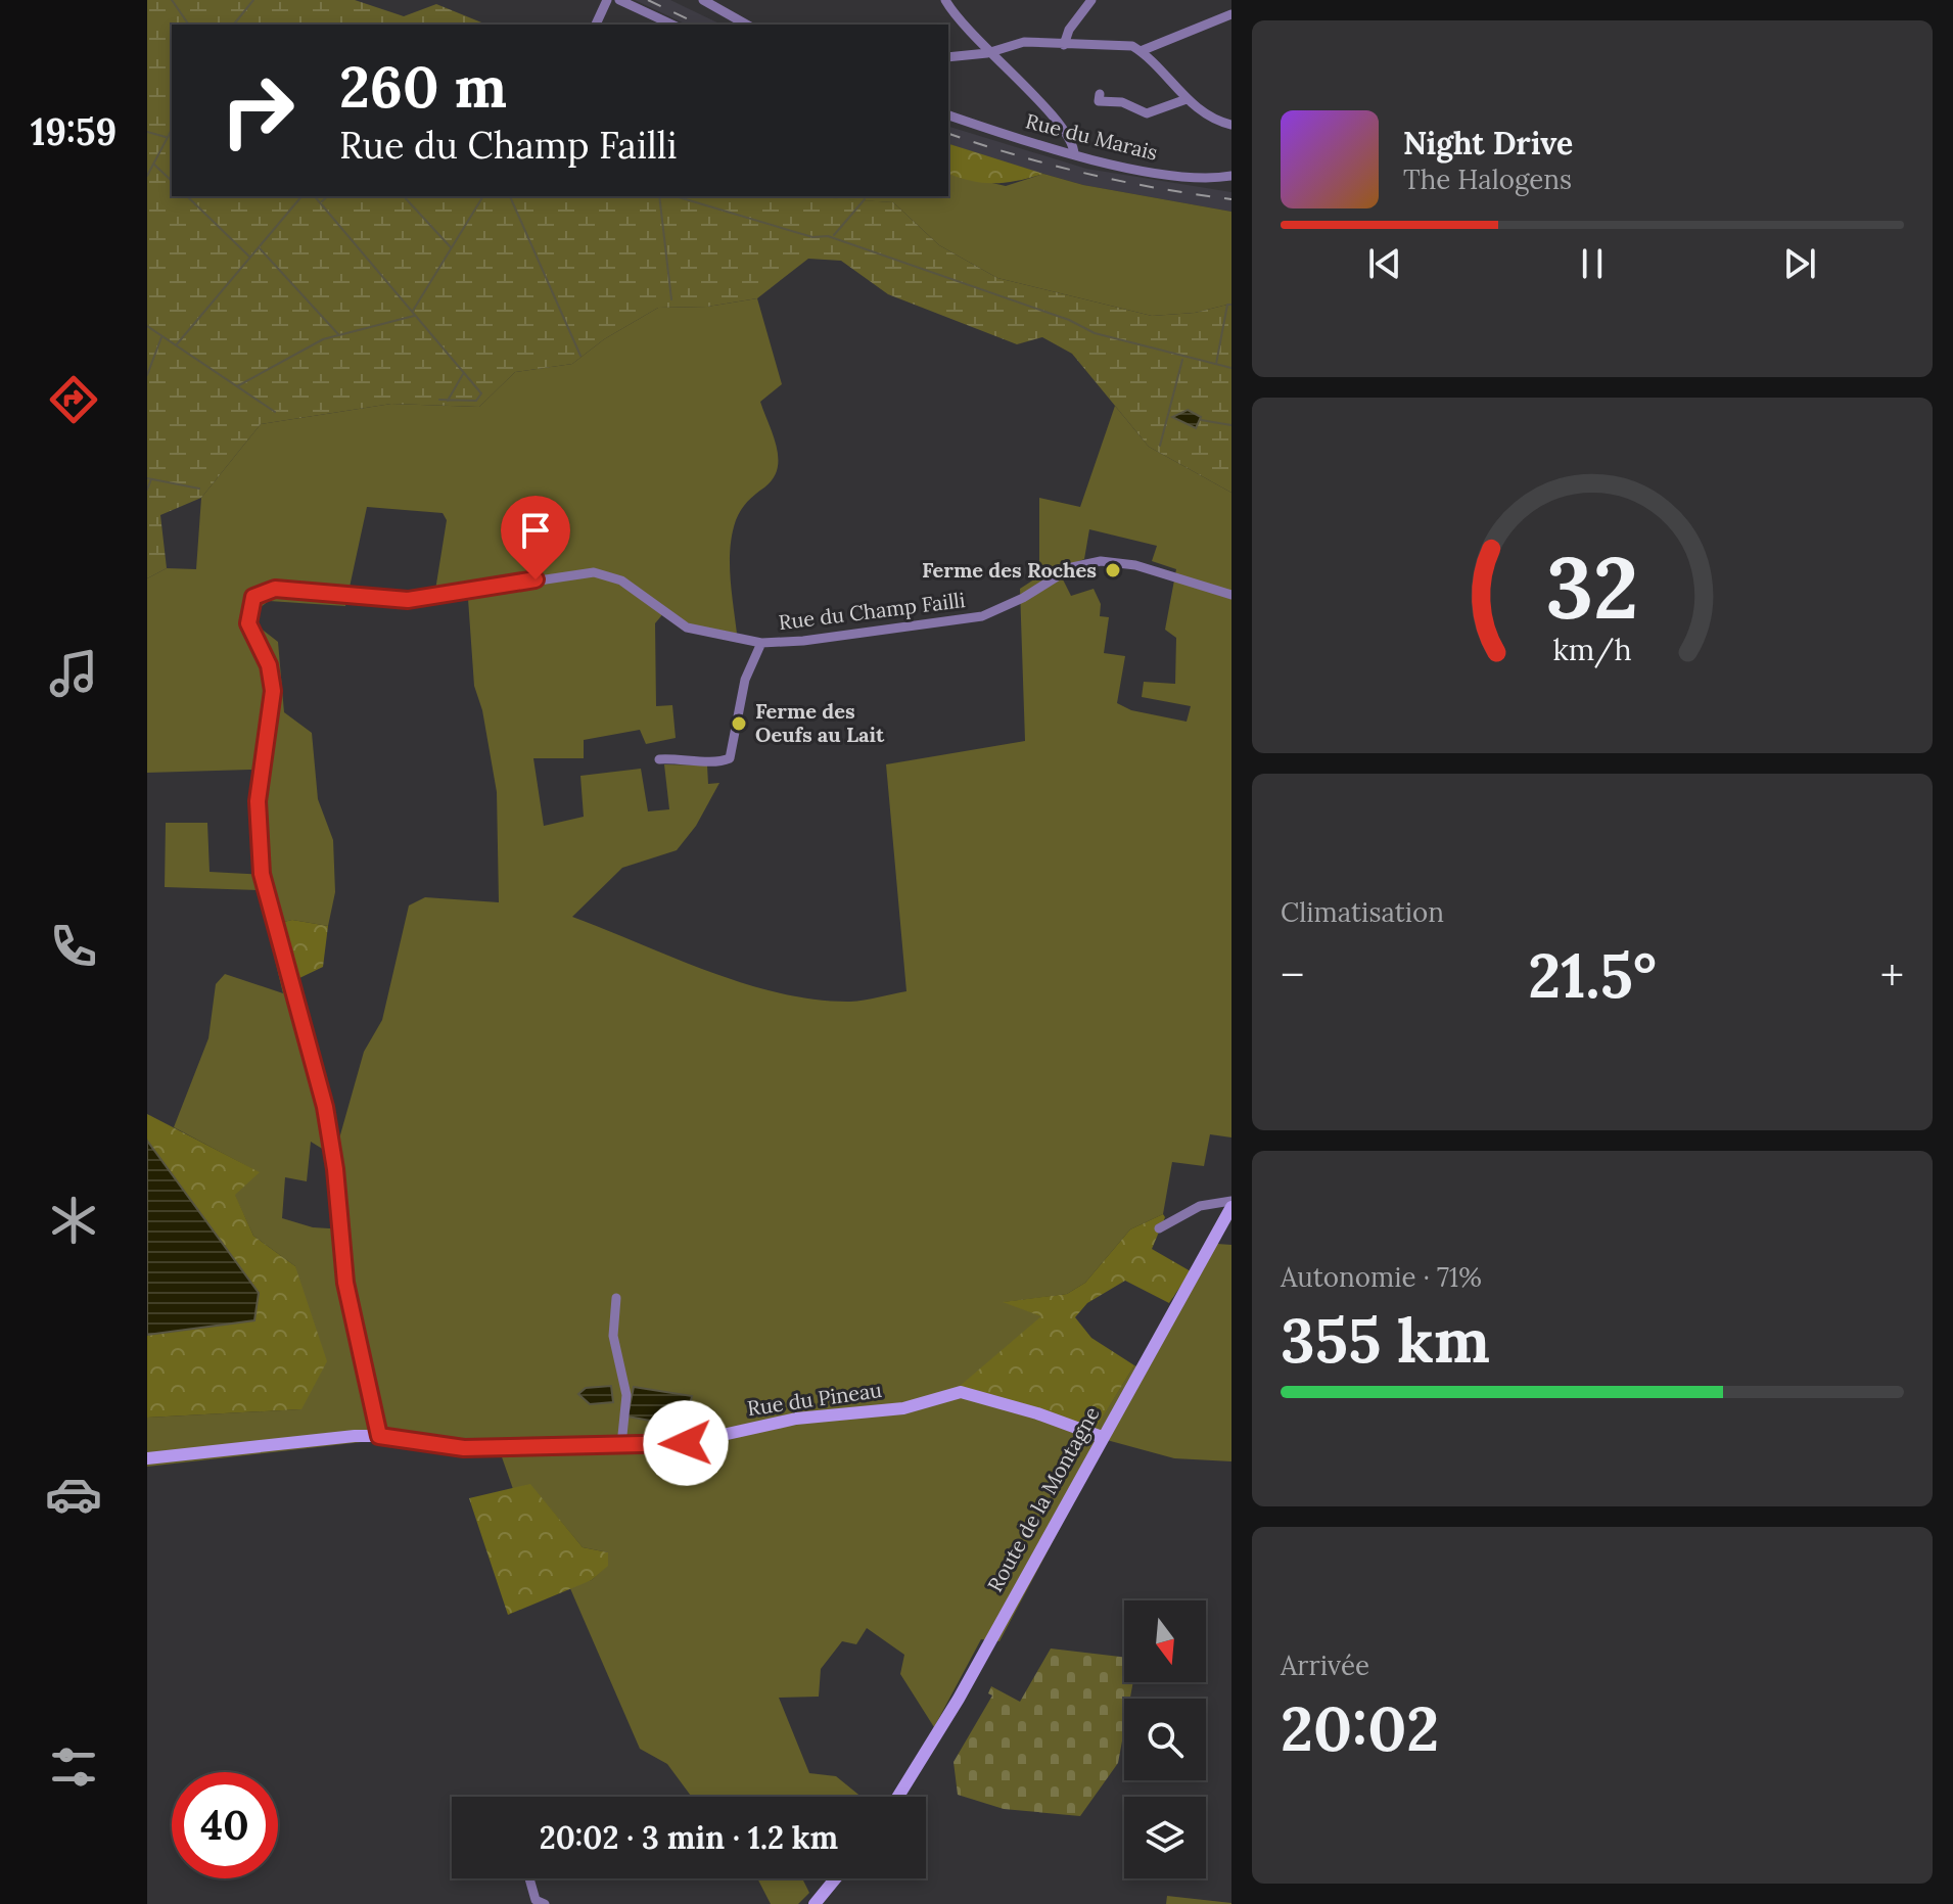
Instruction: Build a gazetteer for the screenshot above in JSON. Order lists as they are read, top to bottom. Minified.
{"streets":{"street":["Rue du Marais","Rue du Champ Failli","Rue du Pineau","Route de la Montagne"]},"crossings":[["Rue du Champ Failli","Rue du Pineau"],["Rue du Pineau","Route de la Montagne"]],"places":["Ferme des Roches","Ferme des Oeufs au Lait"],"north":"bottom","page":{"tabs":"19:59","turn":["260 m","Rue du Champ Failli"],"song":["Night Drive","The Halogens"],"tile":["Climatisation",["Autonomie · 71%","355 km"],["Arrivée","20:02"]],"heat":["−","21.5°","+"],"limit":"40","trip":"20:02 · 3 min · 1.2 km","gauge":["32","km/h"]}}
